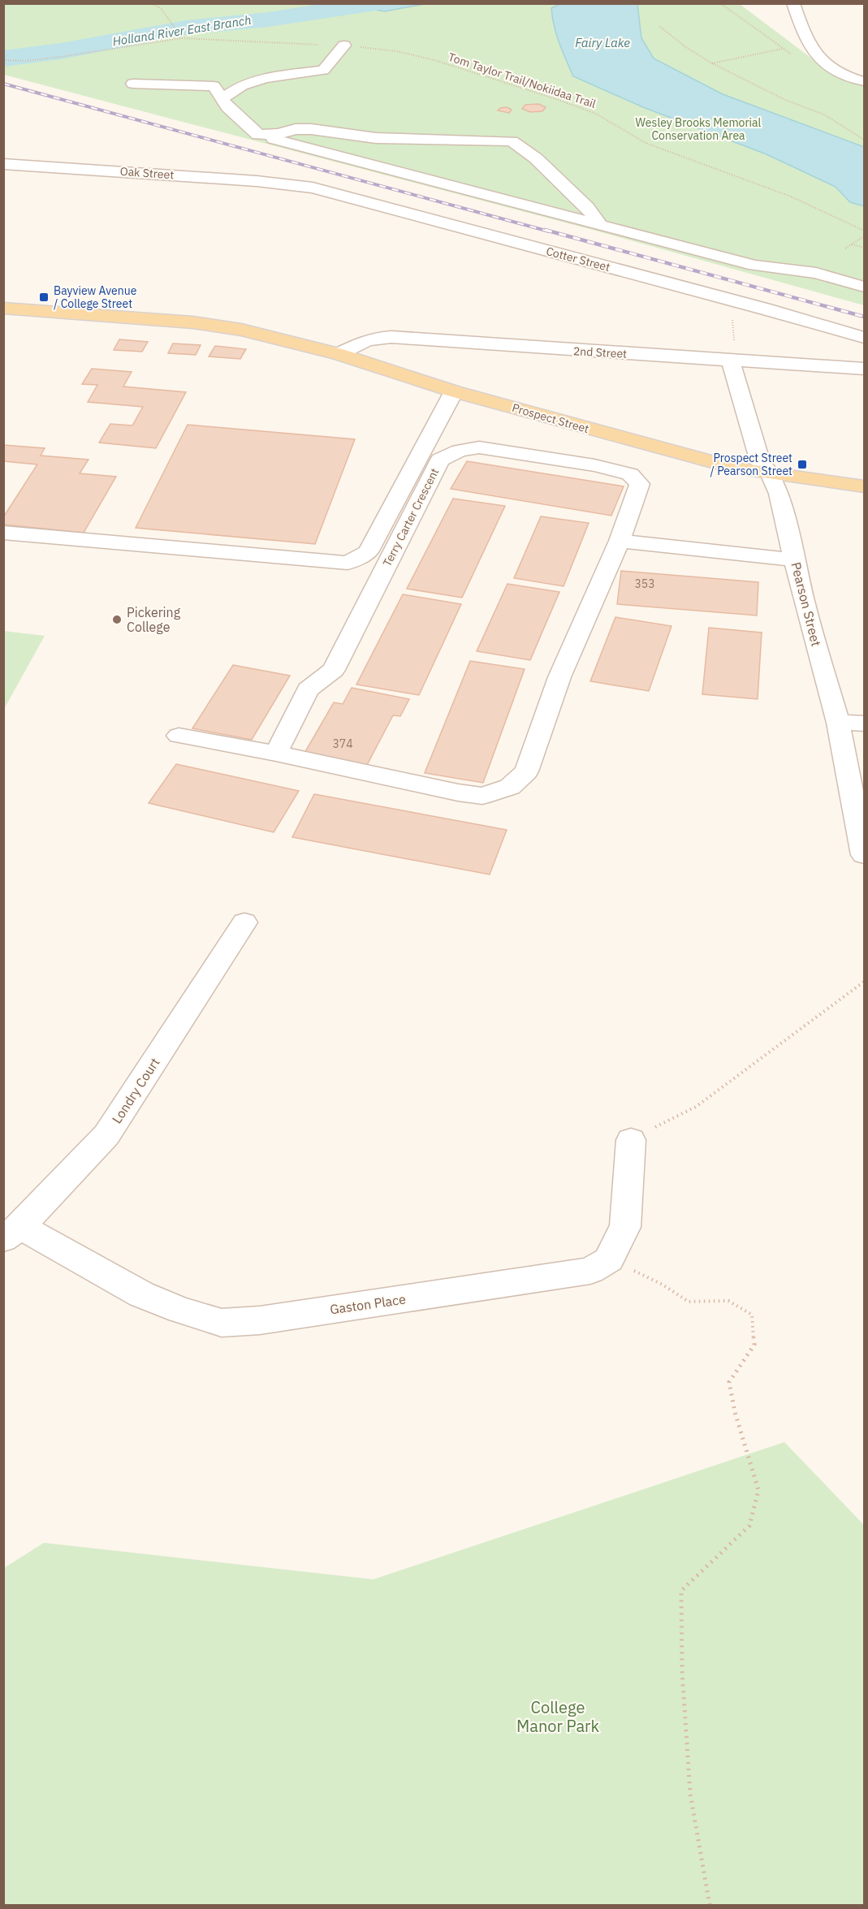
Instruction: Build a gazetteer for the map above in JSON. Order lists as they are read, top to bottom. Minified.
{"streets":{"main road":["Prospect Street"],"street":["Oak Street","Cotter Street","2nd Street","Terry Carter Crescent","Pearson Street","Londry Court","Gaston Place"],"path":["Tom Taylor Trail/Nokiidaa Trail"]},"crossings":[["Oak Street","Cotter Street"],["2nd Street","Prospect Street"],["2nd Street","Pearson Street"],["Prospect Street","Pearson Street"],["Londry Court","Gaston Place"]],"water":["Holland River East Branch","Fairy Lake"],"parks":["Wesley Brooks Memorial Conservation Area","College Manor Park"],"places":{"transit":["Bayview Avenue / College Street","Prospect Street / Pearson Street"],"other":["Pickering College"]},"house_numbers":["353","374"]}
